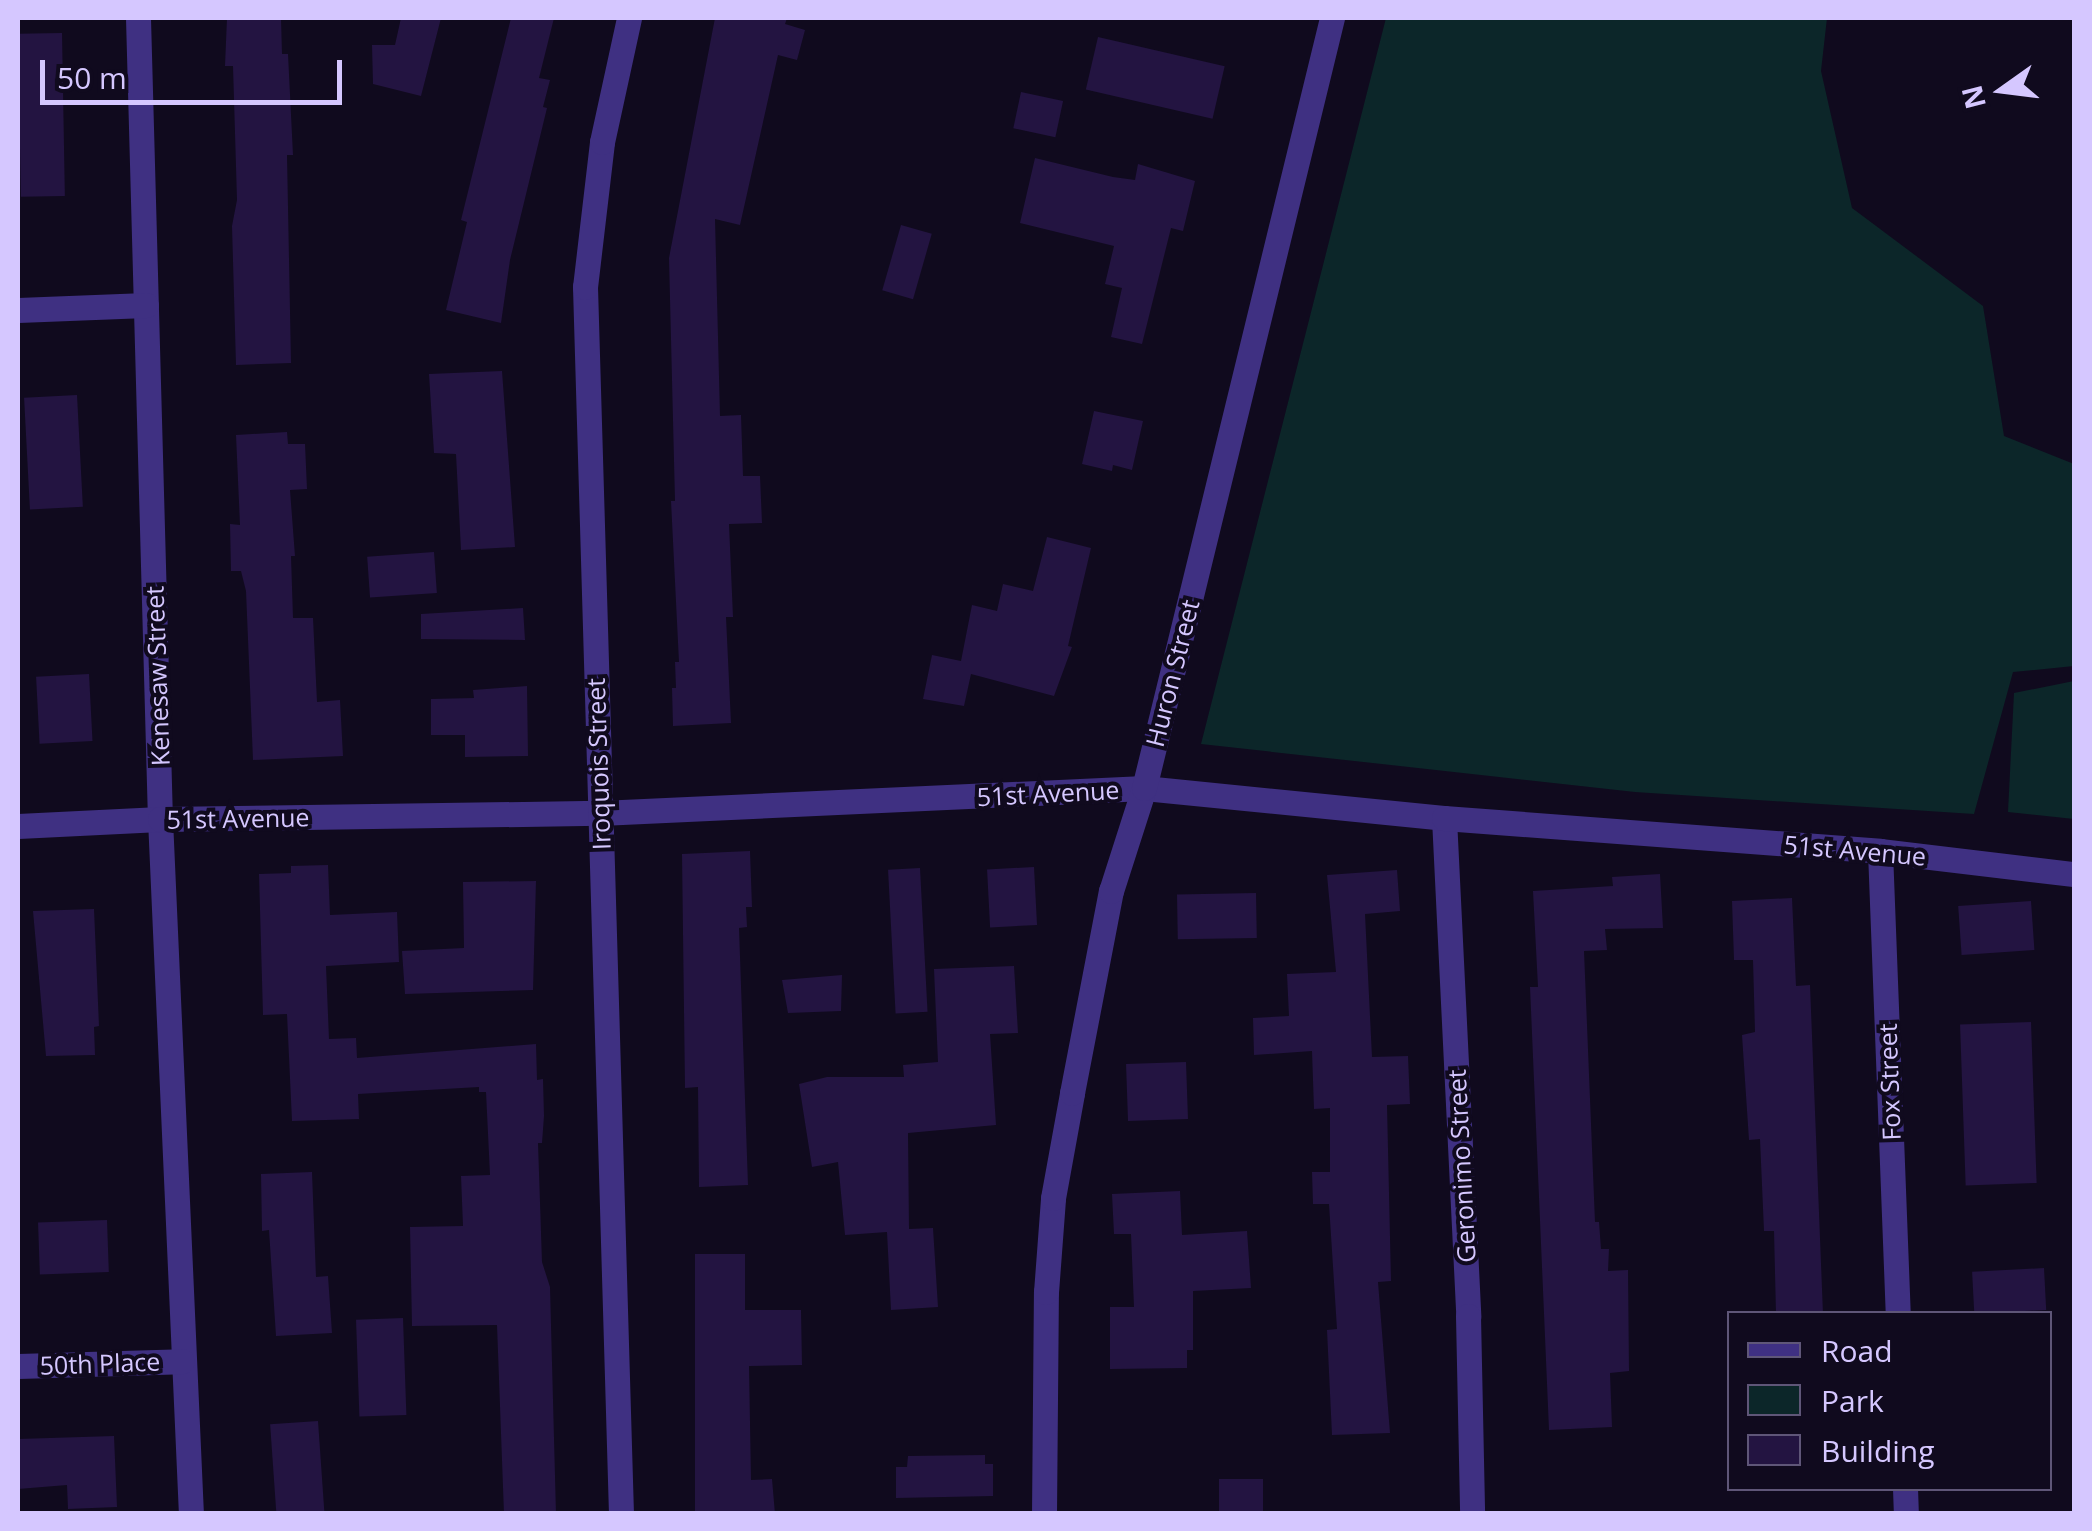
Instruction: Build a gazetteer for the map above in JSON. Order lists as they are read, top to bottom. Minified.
{"streets":{"street":["Huron Street","Kenesaw Street","Iroquois Street","51st Avenue","Fox Street","Geronimo Street","50th Place"]},"crossings":[["Huron Street","51st Avenue"],["Kenesaw Street","51st Avenue"],["Kenesaw Street","50th Place"],["Iroquois Street","51st Avenue"],["51st Avenue","Fox Street"],["51st Avenue","Geronimo Street"]],"legend":["Road","Park","Building"],"scale_bar":"50 m","north":"left"}
